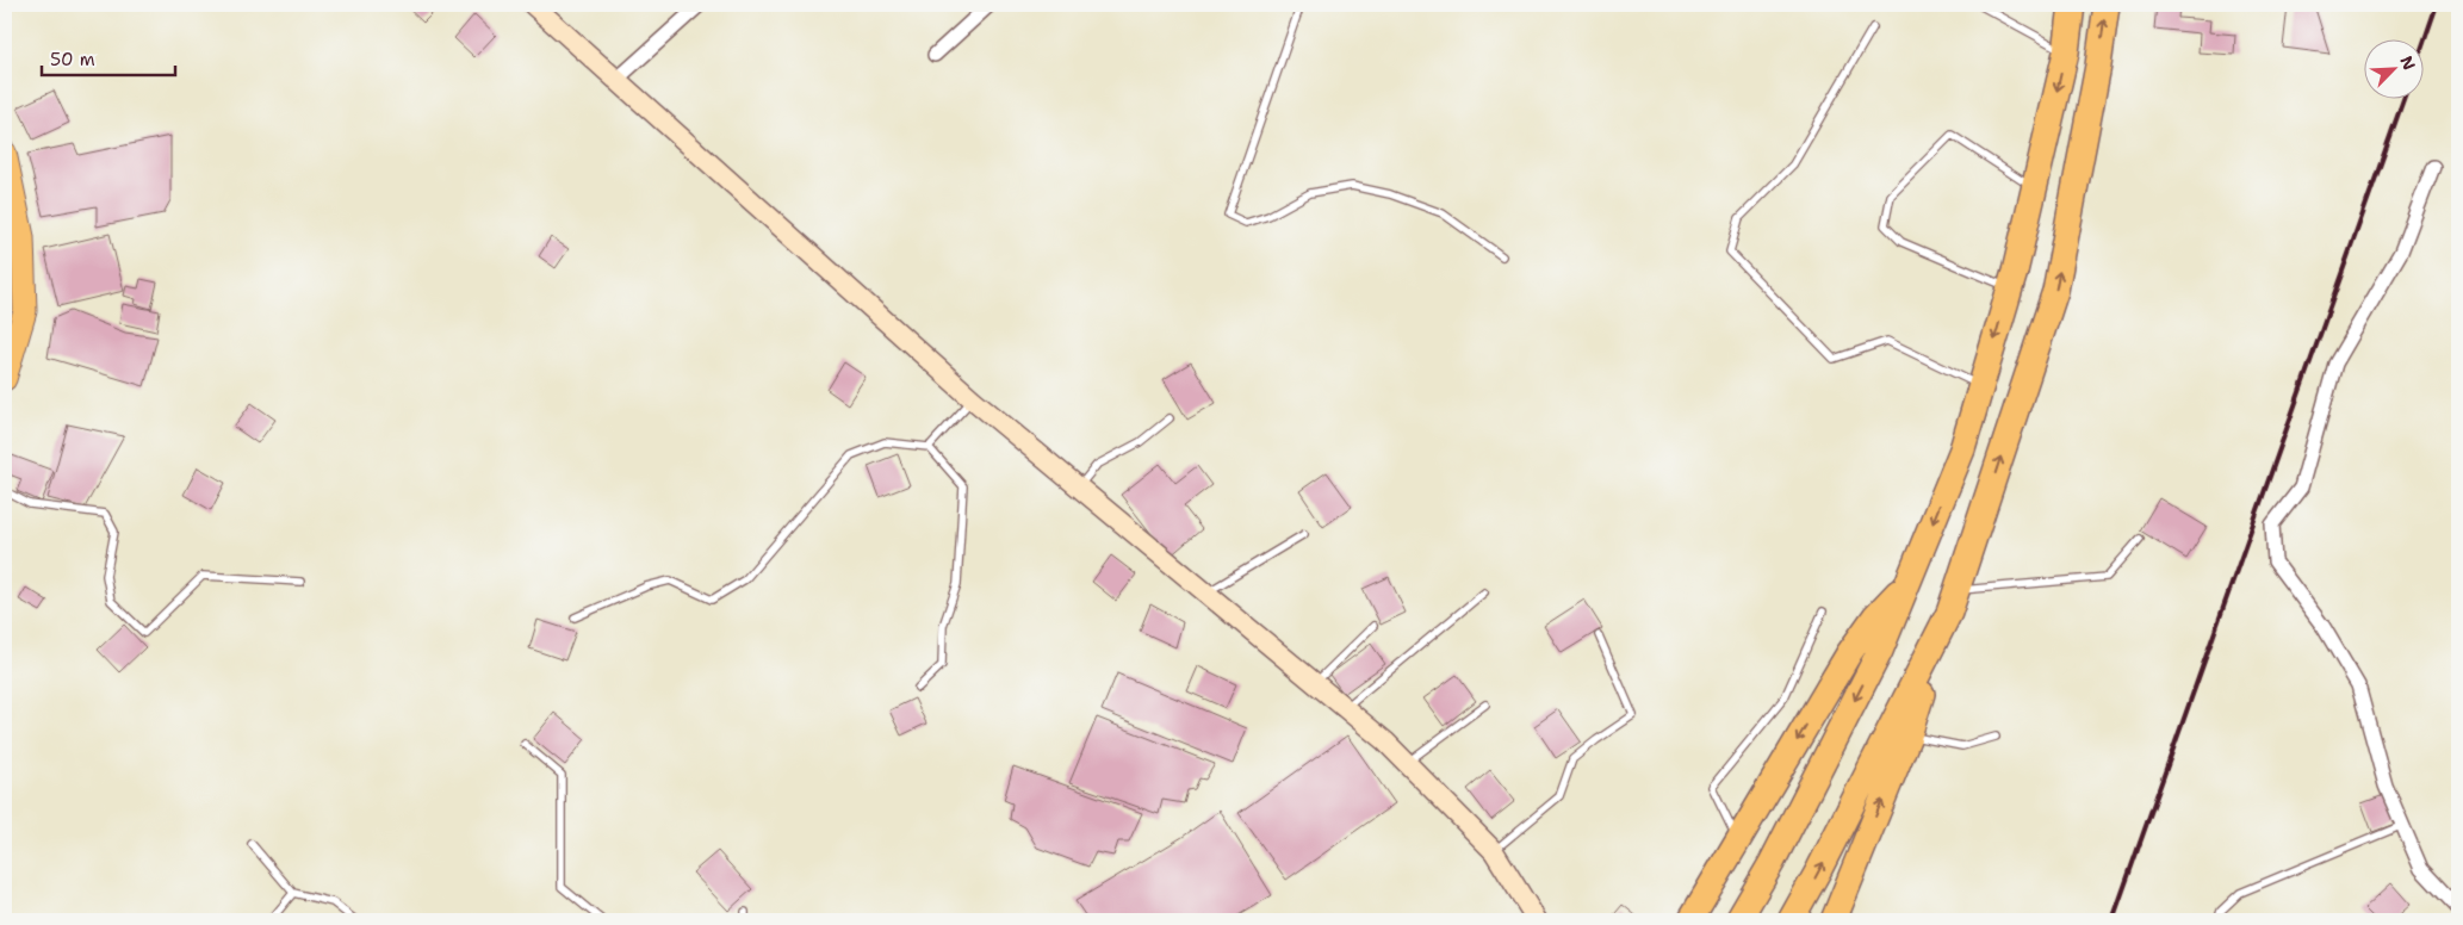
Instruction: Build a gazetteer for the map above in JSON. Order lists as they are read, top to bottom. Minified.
{"scale_bar":"50 m","north":"top right"}
